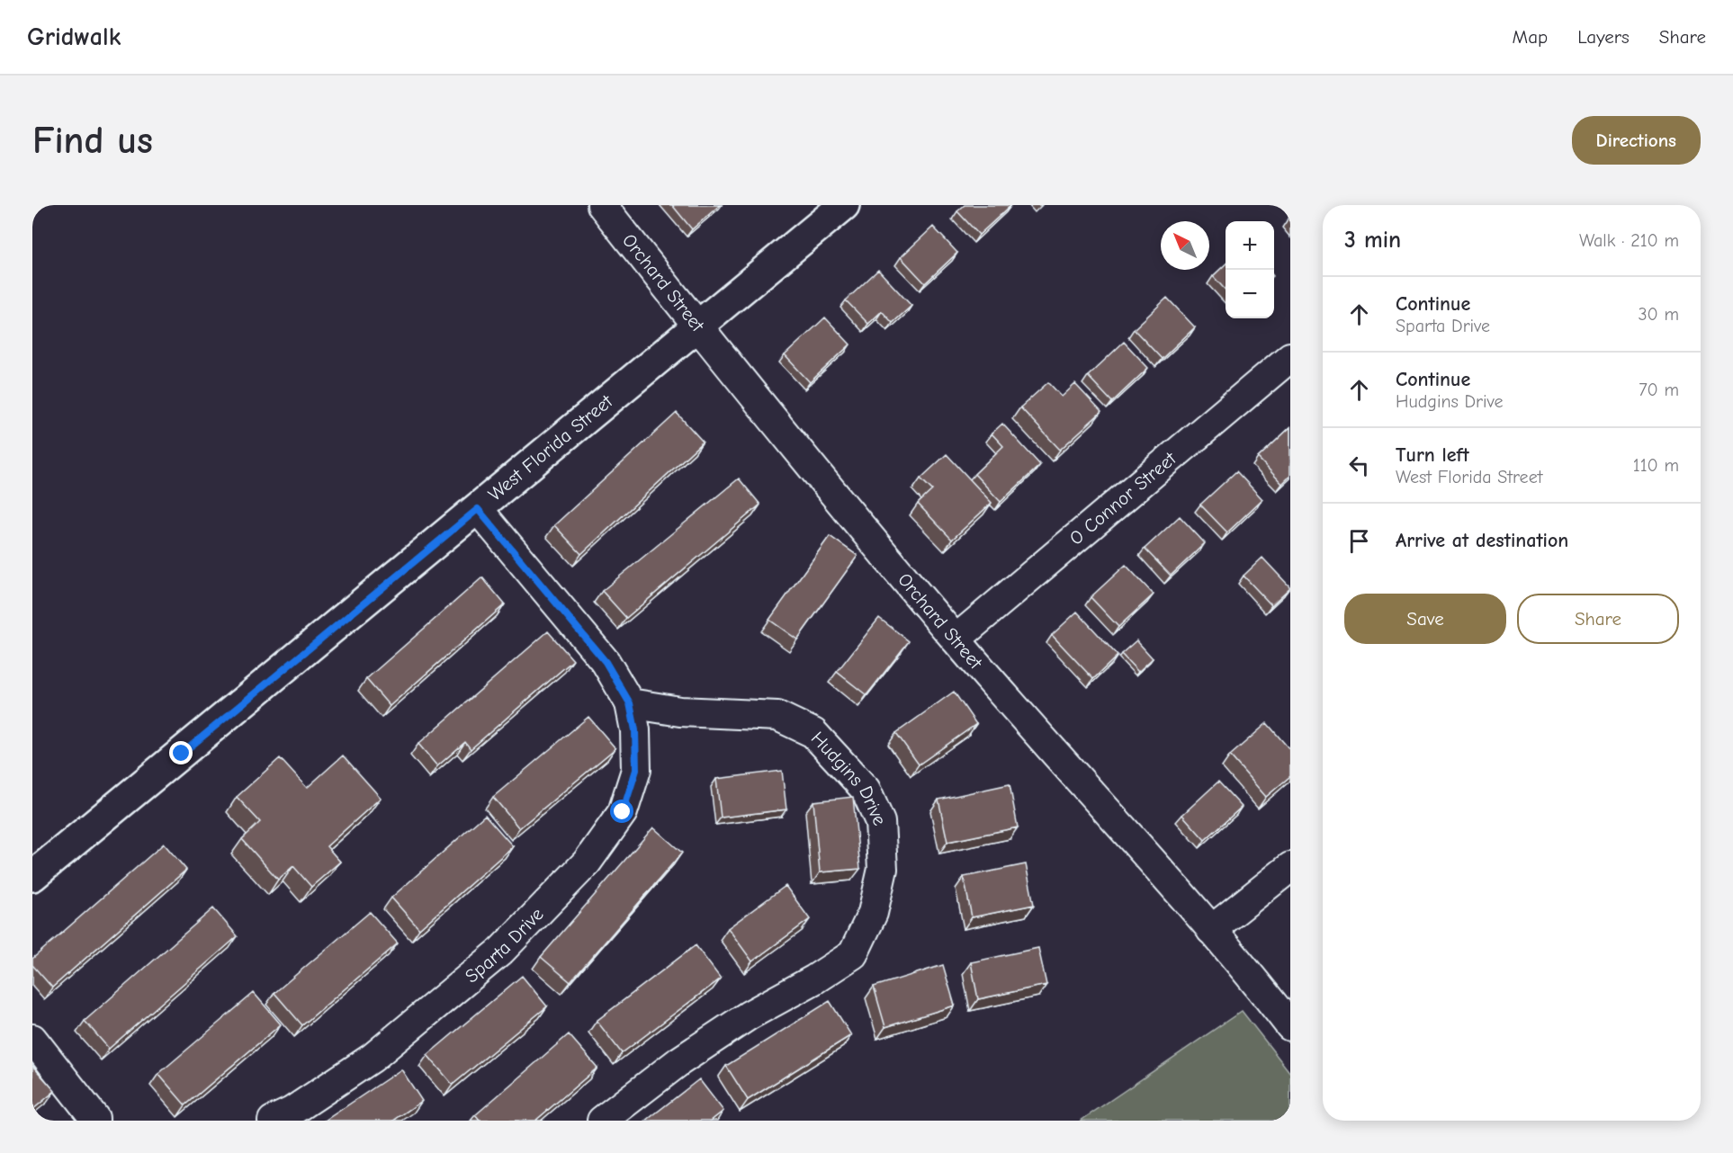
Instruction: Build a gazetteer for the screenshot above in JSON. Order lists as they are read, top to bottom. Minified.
{"streets":{"main road":["West Florida Street"],"street":["Orchard Street","O Connor Street","Hudgins Drive","Sparta Drive"]},"crossings":[["Orchard Street","West Florida Street"],["Orchard Street","O Connor Street"],["Hudgins Drive","Sparta Drive"]],"north":"top left","page":{"header":"Gridwalk","nav":["Map","Layers","Share"],"buttons":["Directions",["Save","Share"]],"title":"Find us","heading":["3 min","Walk · 210 m"],"map_buttons":["+","−"],"list":[["Continue","Sparta Drive","30 m"],["Continue","Hudgins Drive","70 m"],["Turn left","West Florida Street","110 m"],"Arrive at destination"]}}
